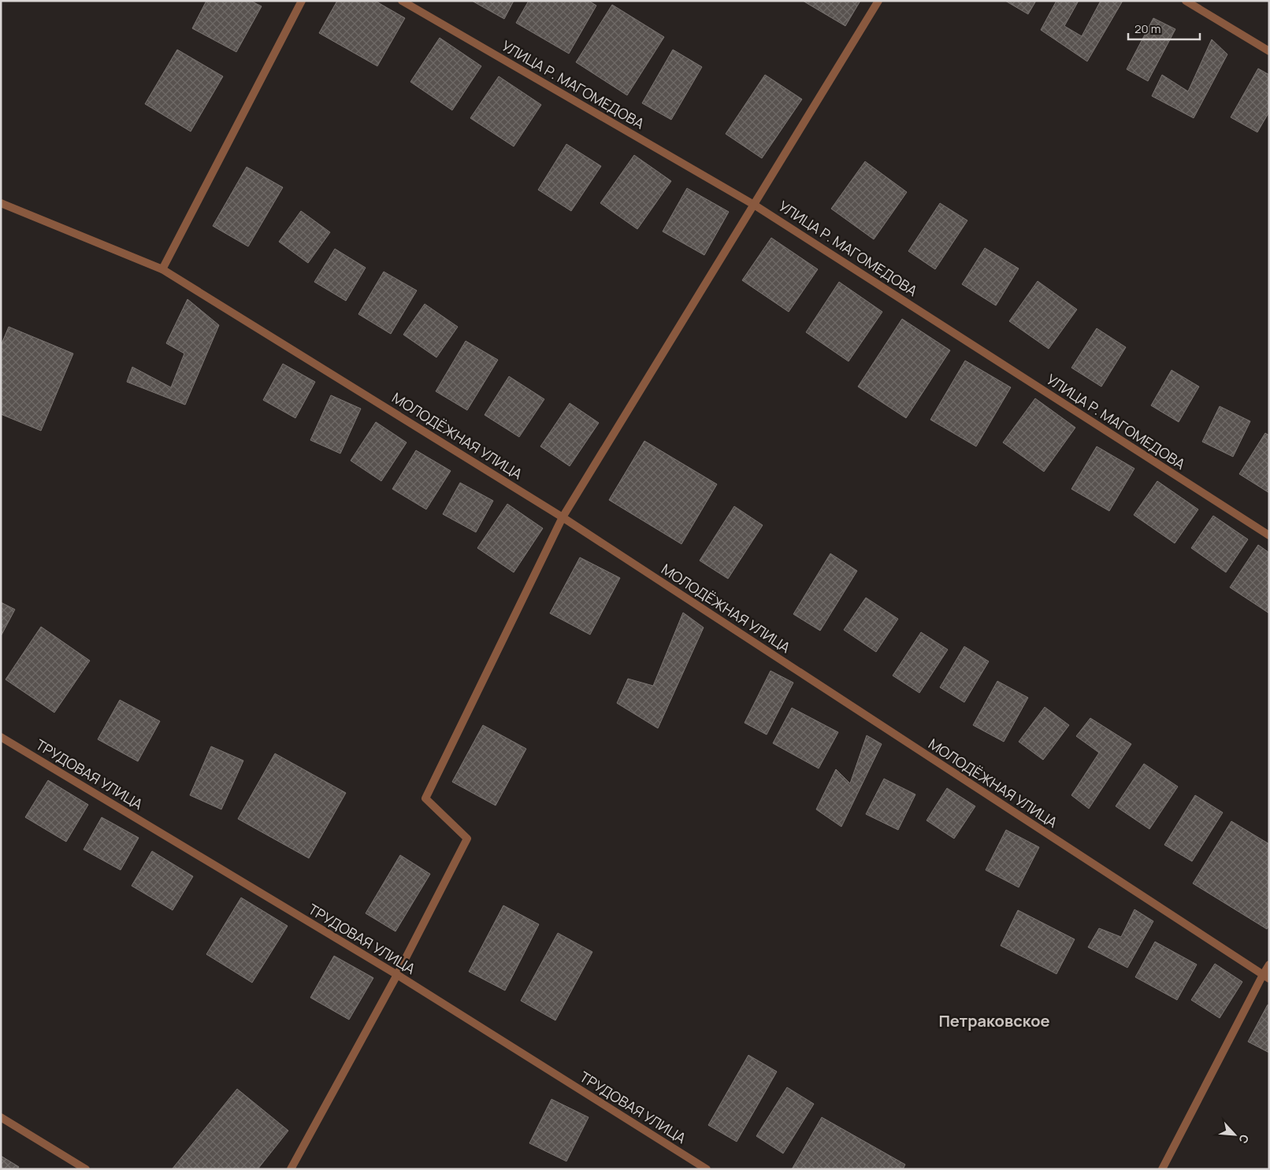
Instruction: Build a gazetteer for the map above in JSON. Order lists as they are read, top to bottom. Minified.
{"streets":{"street":["УЛИЦА Р. МАГОМЕДОВА","МОЛОДЁЖНАЯ УЛИЦА","ТРУДОВАЯ УЛИЦА"]},"districts":["Петраковское"],"scale_bar":"20 m","north":"bottom right"}
